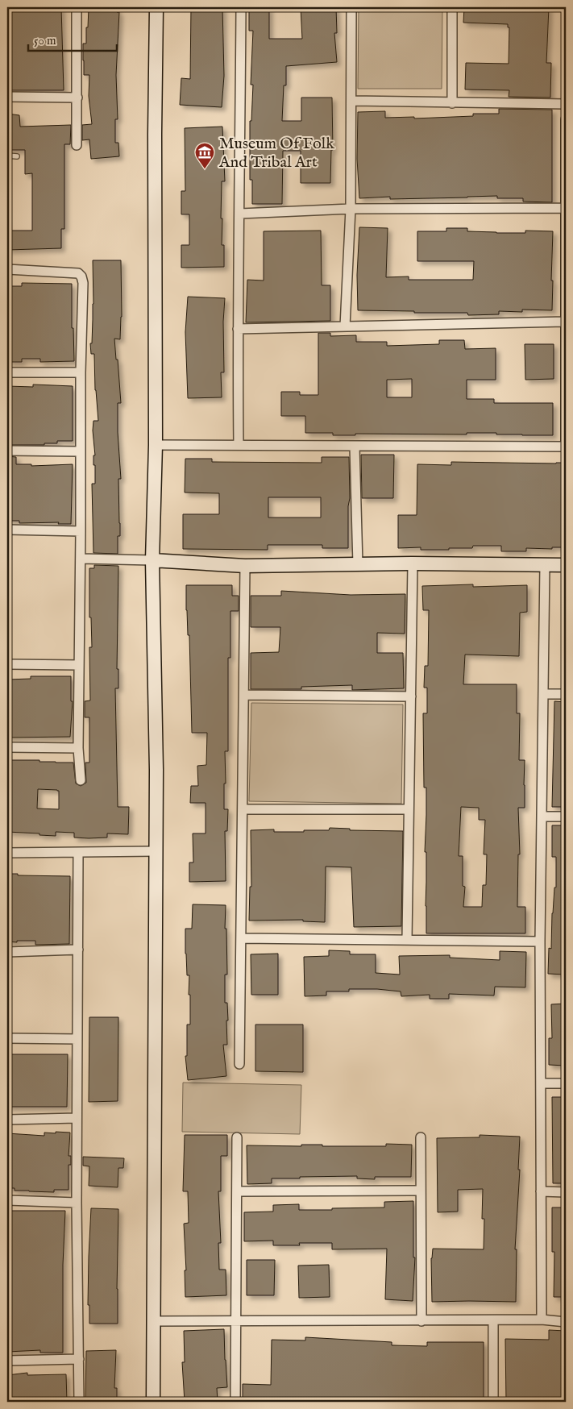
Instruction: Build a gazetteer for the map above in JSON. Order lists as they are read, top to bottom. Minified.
{"places":{"museum":["Museum Of Folk And Tribal Art"]},"scale_bar":"50 m"}
